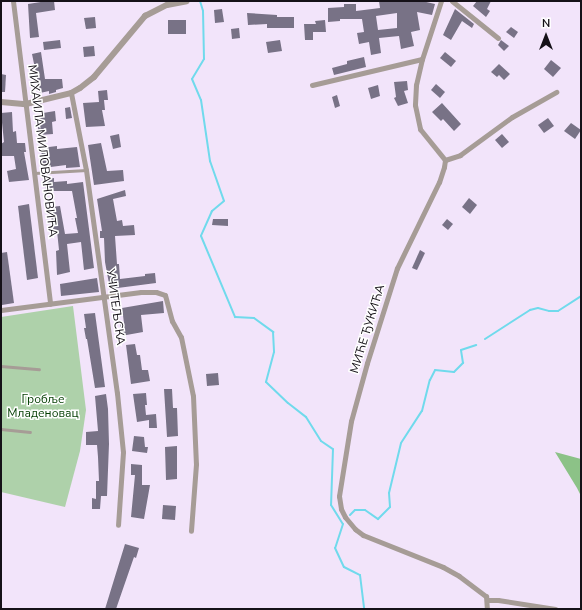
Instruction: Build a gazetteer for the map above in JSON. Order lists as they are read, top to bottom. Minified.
{"streets":{"street":["МИХАИЛА МИЛОВАНОВИЋА","УЧИТЕЉСКА","МИЋЕ ЂУКИЋА"]},"parks":["Гробље Младеновац"],"north":"top"}
